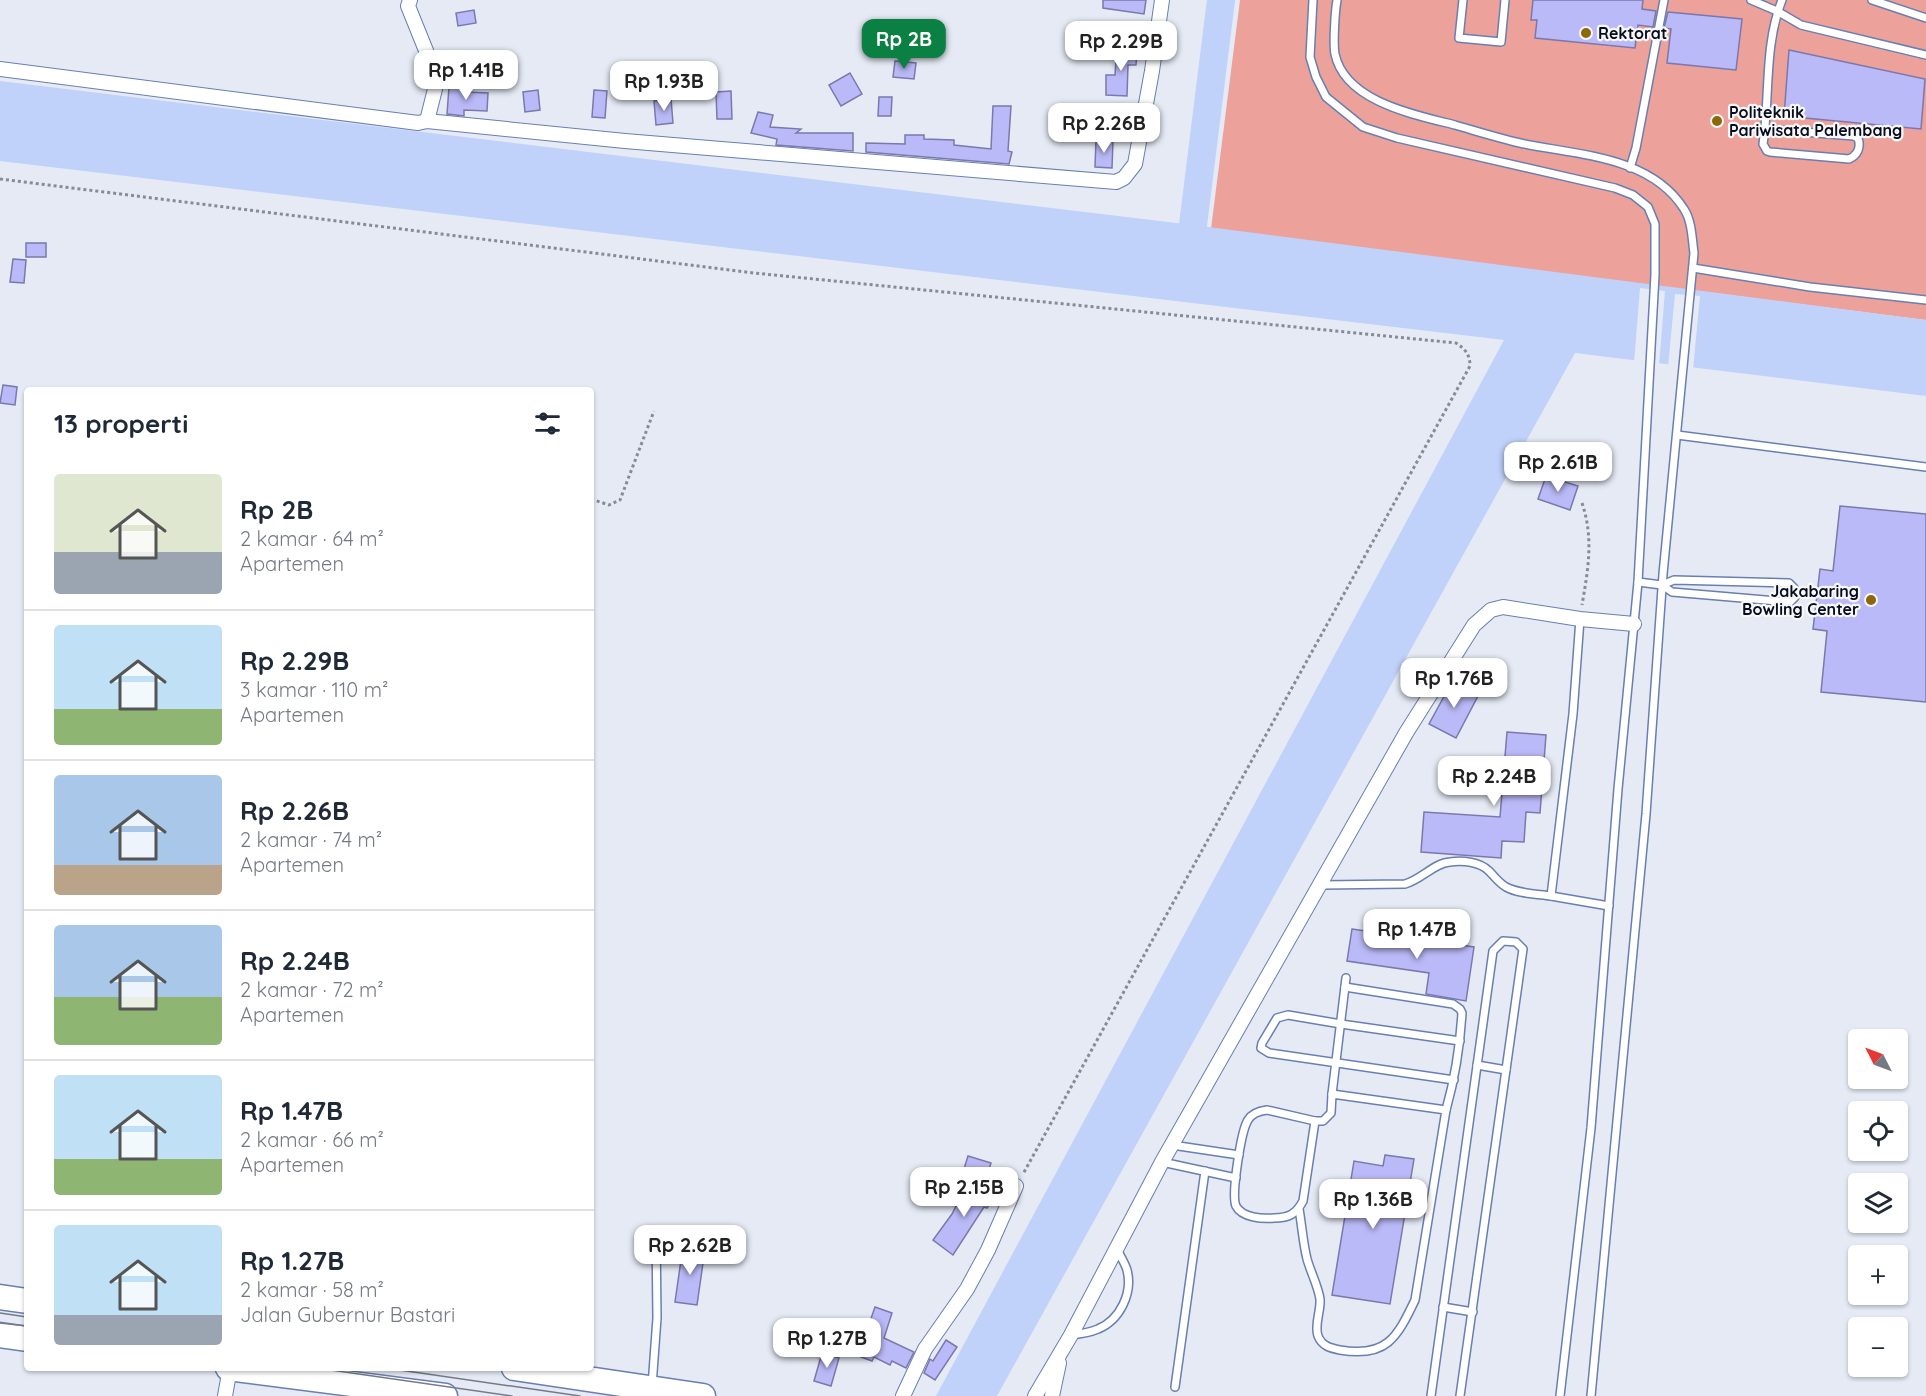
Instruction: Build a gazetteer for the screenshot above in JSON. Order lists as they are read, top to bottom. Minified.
{"places":["Rektorat","Politeknik Pariwisata Palembang","Jakabaring Bowling Center"],"north":"top left","page":{"price":["Rp 2B","Rp 2.29B","Rp 1.41B","Rp 1.93B","Rp 2.26B","Rp 2.61B","Rp 1.76B","Rp 2.24B","Rp 1.47B","Rp 2.15B","Rp 1.36B","Rp 2.62B","Rp 1.27B"],"heading":"13 properti","list":[{"name":"Rp 2B","note":"2 kamar · 64 m² · Apartemen"},{"name":"Rp 2.29B","note":"3 kamar · 110 m² · Apartemen"},{"name":"Rp 2.26B","note":"2 kamar · 74 m² · Apartemen"},{"name":"Rp 2.24B","note":"2 kamar · 72 m² · Apartemen"},{"name":"Rp 1.47B","note":"2 kamar · 66 m² · Apartemen"},{"name":"Rp 1.27B","note":"2 kamar · 58 m² · Jalan Gubernur Bastari"}],"map_buttons":["+","−"]}}
